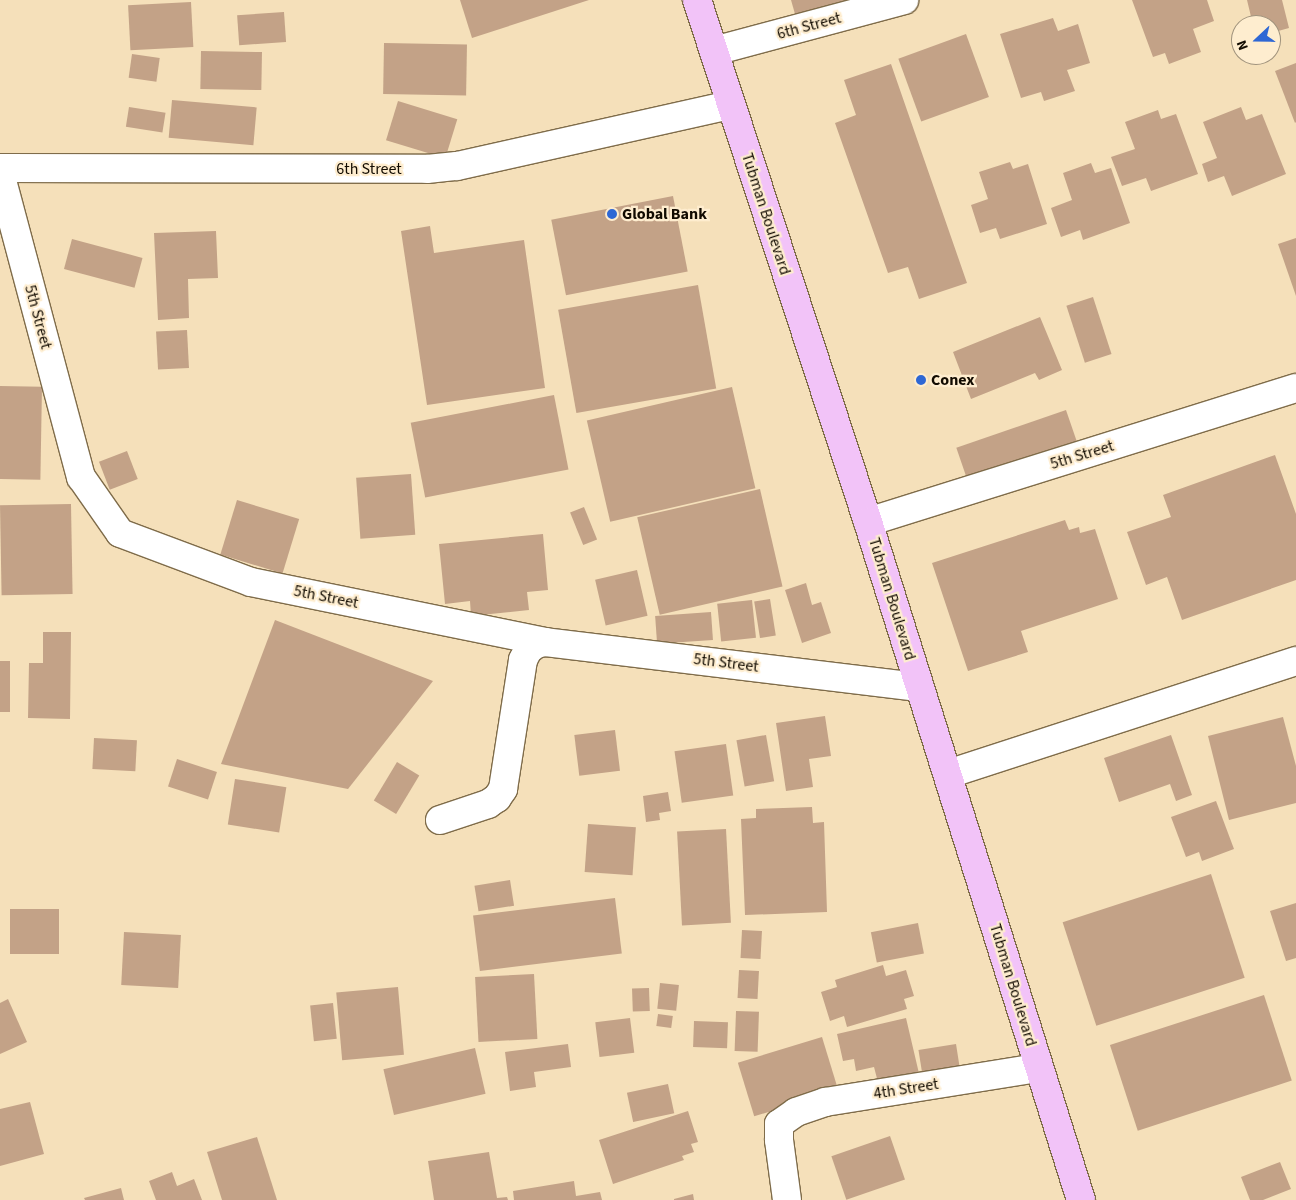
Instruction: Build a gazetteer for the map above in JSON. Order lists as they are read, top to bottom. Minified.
{"streets":{"highway":["Tubman Boulevard"],"street":["6th Street","5th Street","4th Street"]},"crossings":[["6th Street","Tubman Boulevard"],["Tubman Boulevard","5th Street"],["Tubman Boulevard","4th Street"]],"places":["Global Bank","Conex"],"north":"left"}
